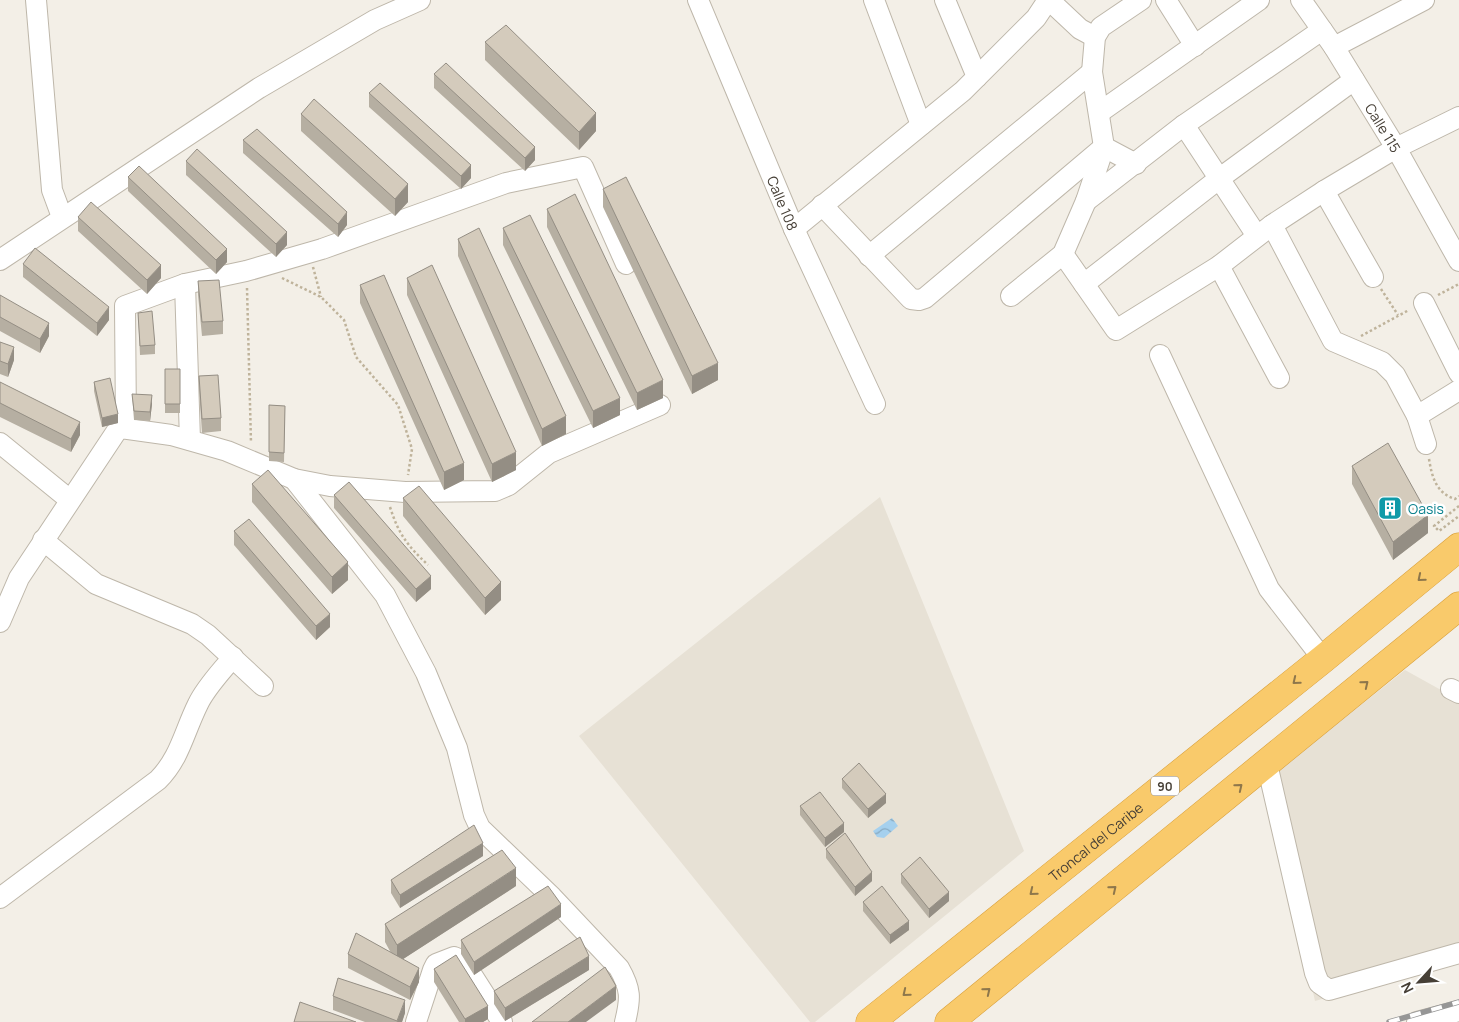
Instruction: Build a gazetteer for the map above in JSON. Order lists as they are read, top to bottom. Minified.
{"streets":{"highway":["90","Troncal del Caribe"],"street":["Calle 115","Calle 108"]},"places":{"building":["Oasis"]},"north":"bottom left"}
